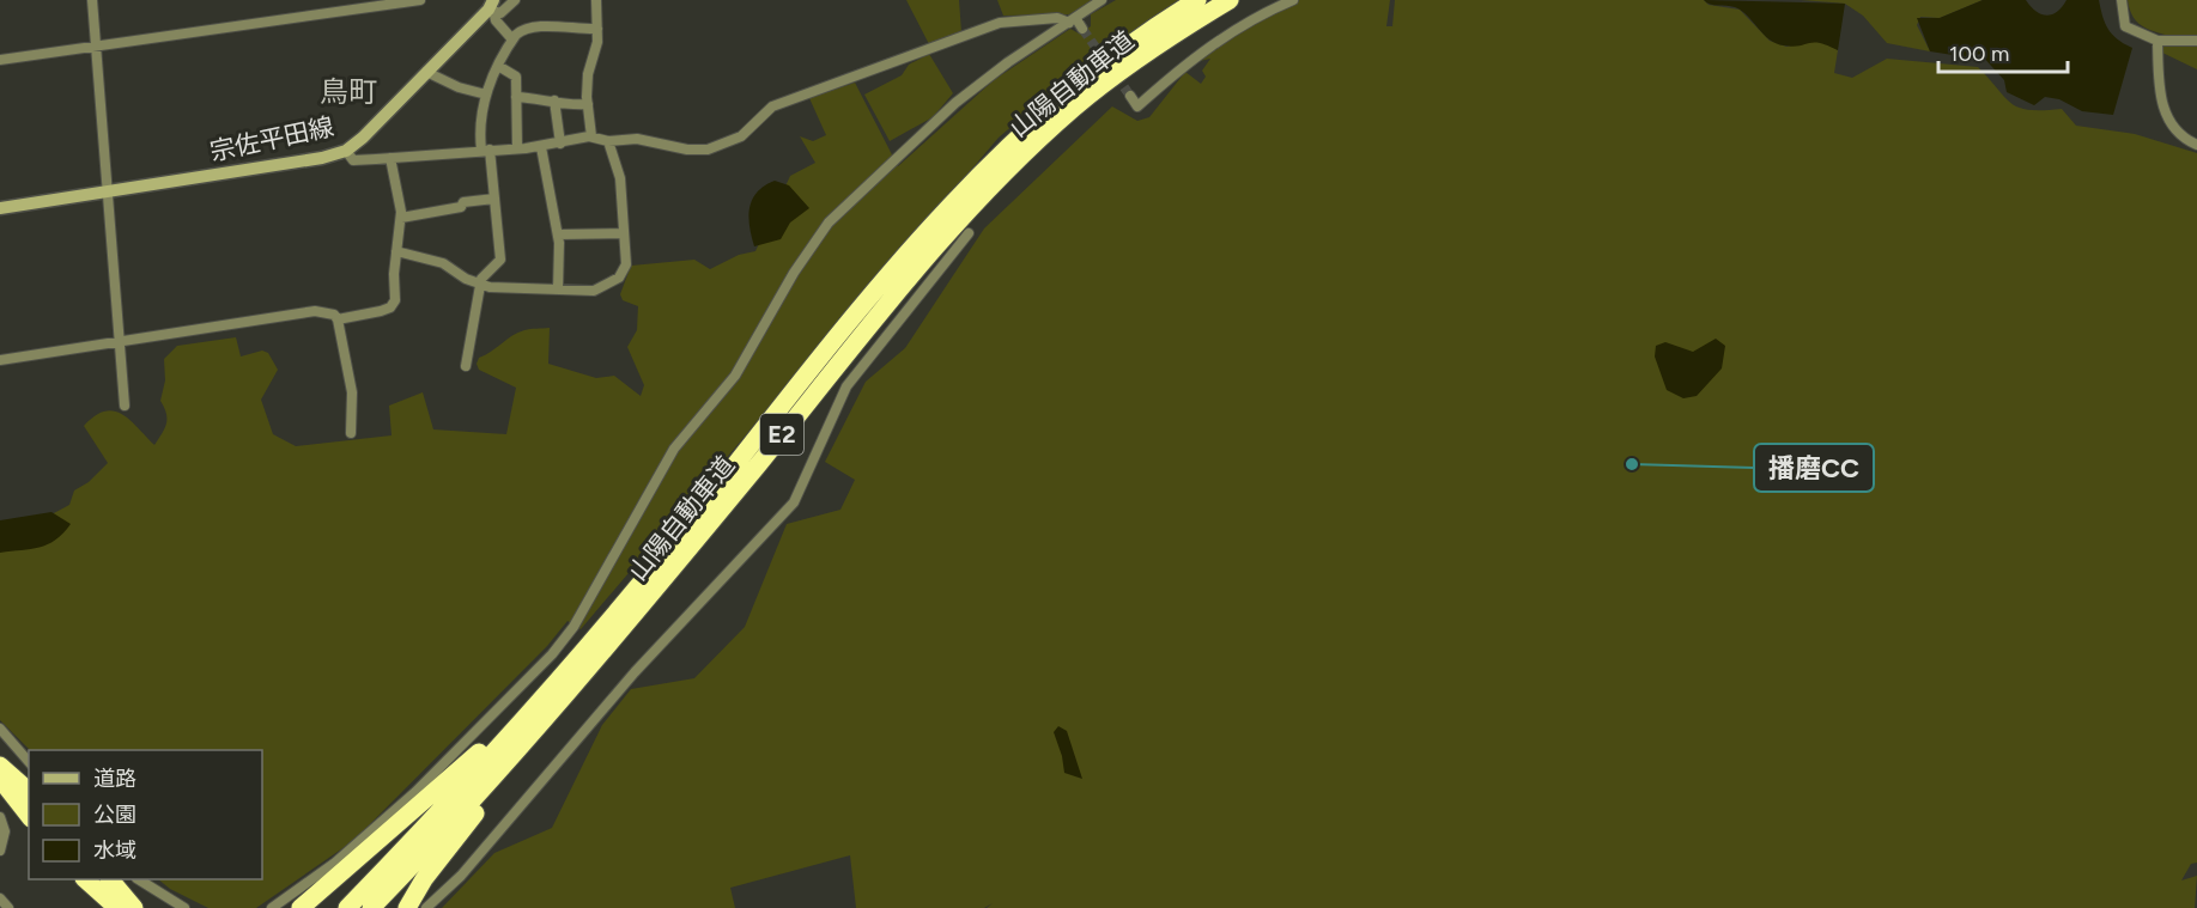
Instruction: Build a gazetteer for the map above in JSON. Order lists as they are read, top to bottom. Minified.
{"streets":{"highway":["山陽自動車道","E2"],"main road":["宗佐平田線"]},"districts":["鳥町"],"places":["播磨CC"],"legend":["道路","公園","水域"],"scale_bar":"100 m"}
